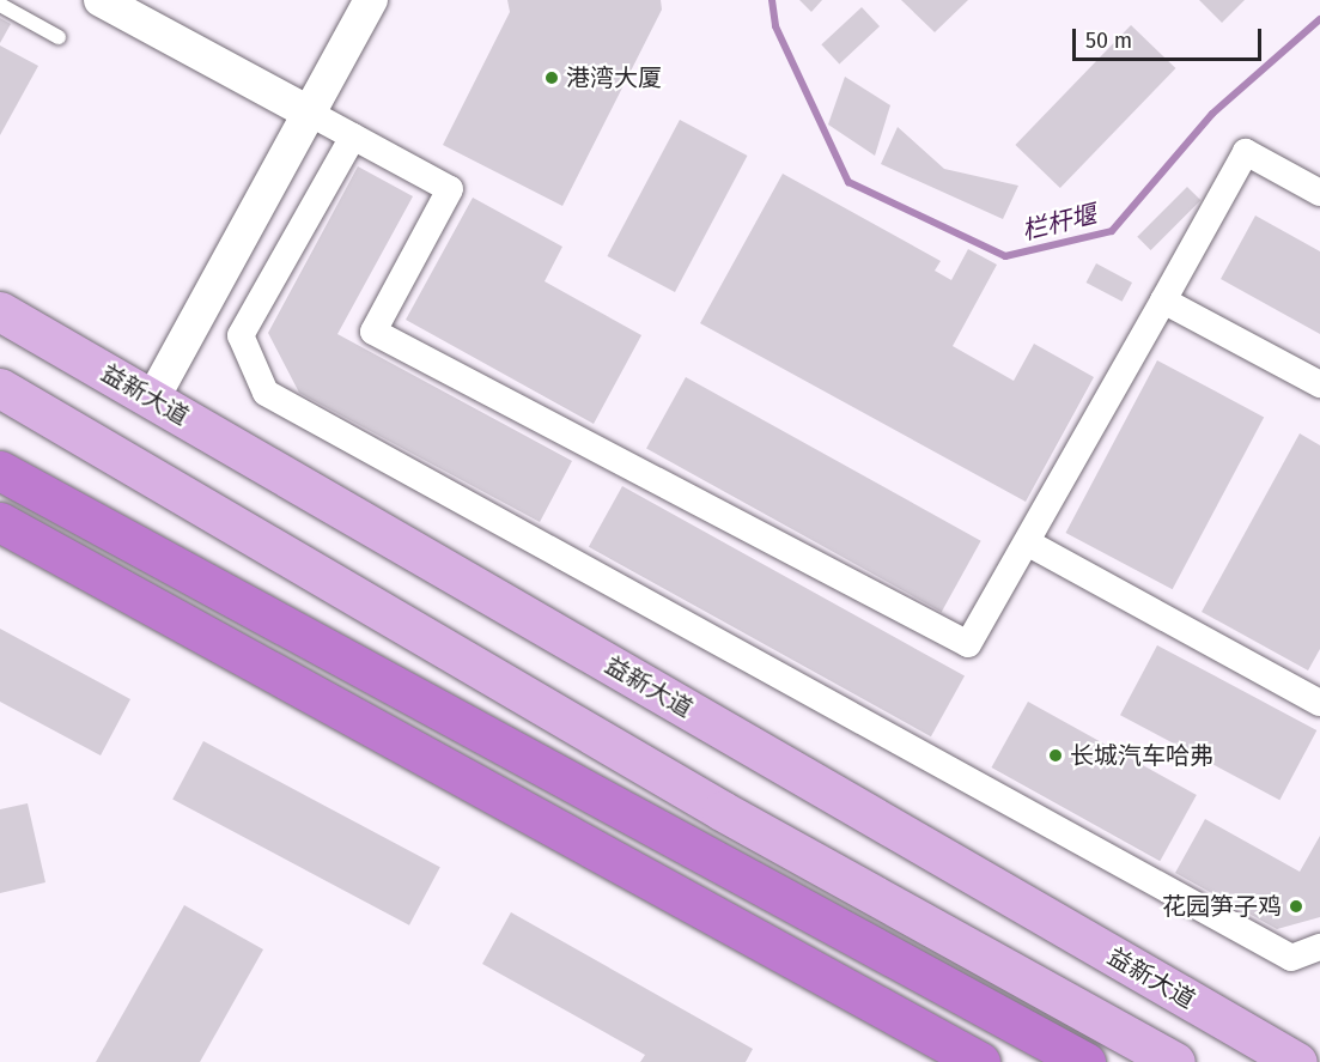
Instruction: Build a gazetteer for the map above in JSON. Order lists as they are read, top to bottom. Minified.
{"streets":{"main road":["益新大道"]},"water":["栏杆堰"],"places":["港湾大厦","长城汽车哈弗","花园笋子鸡"],"scale_bar":"50 m"}
